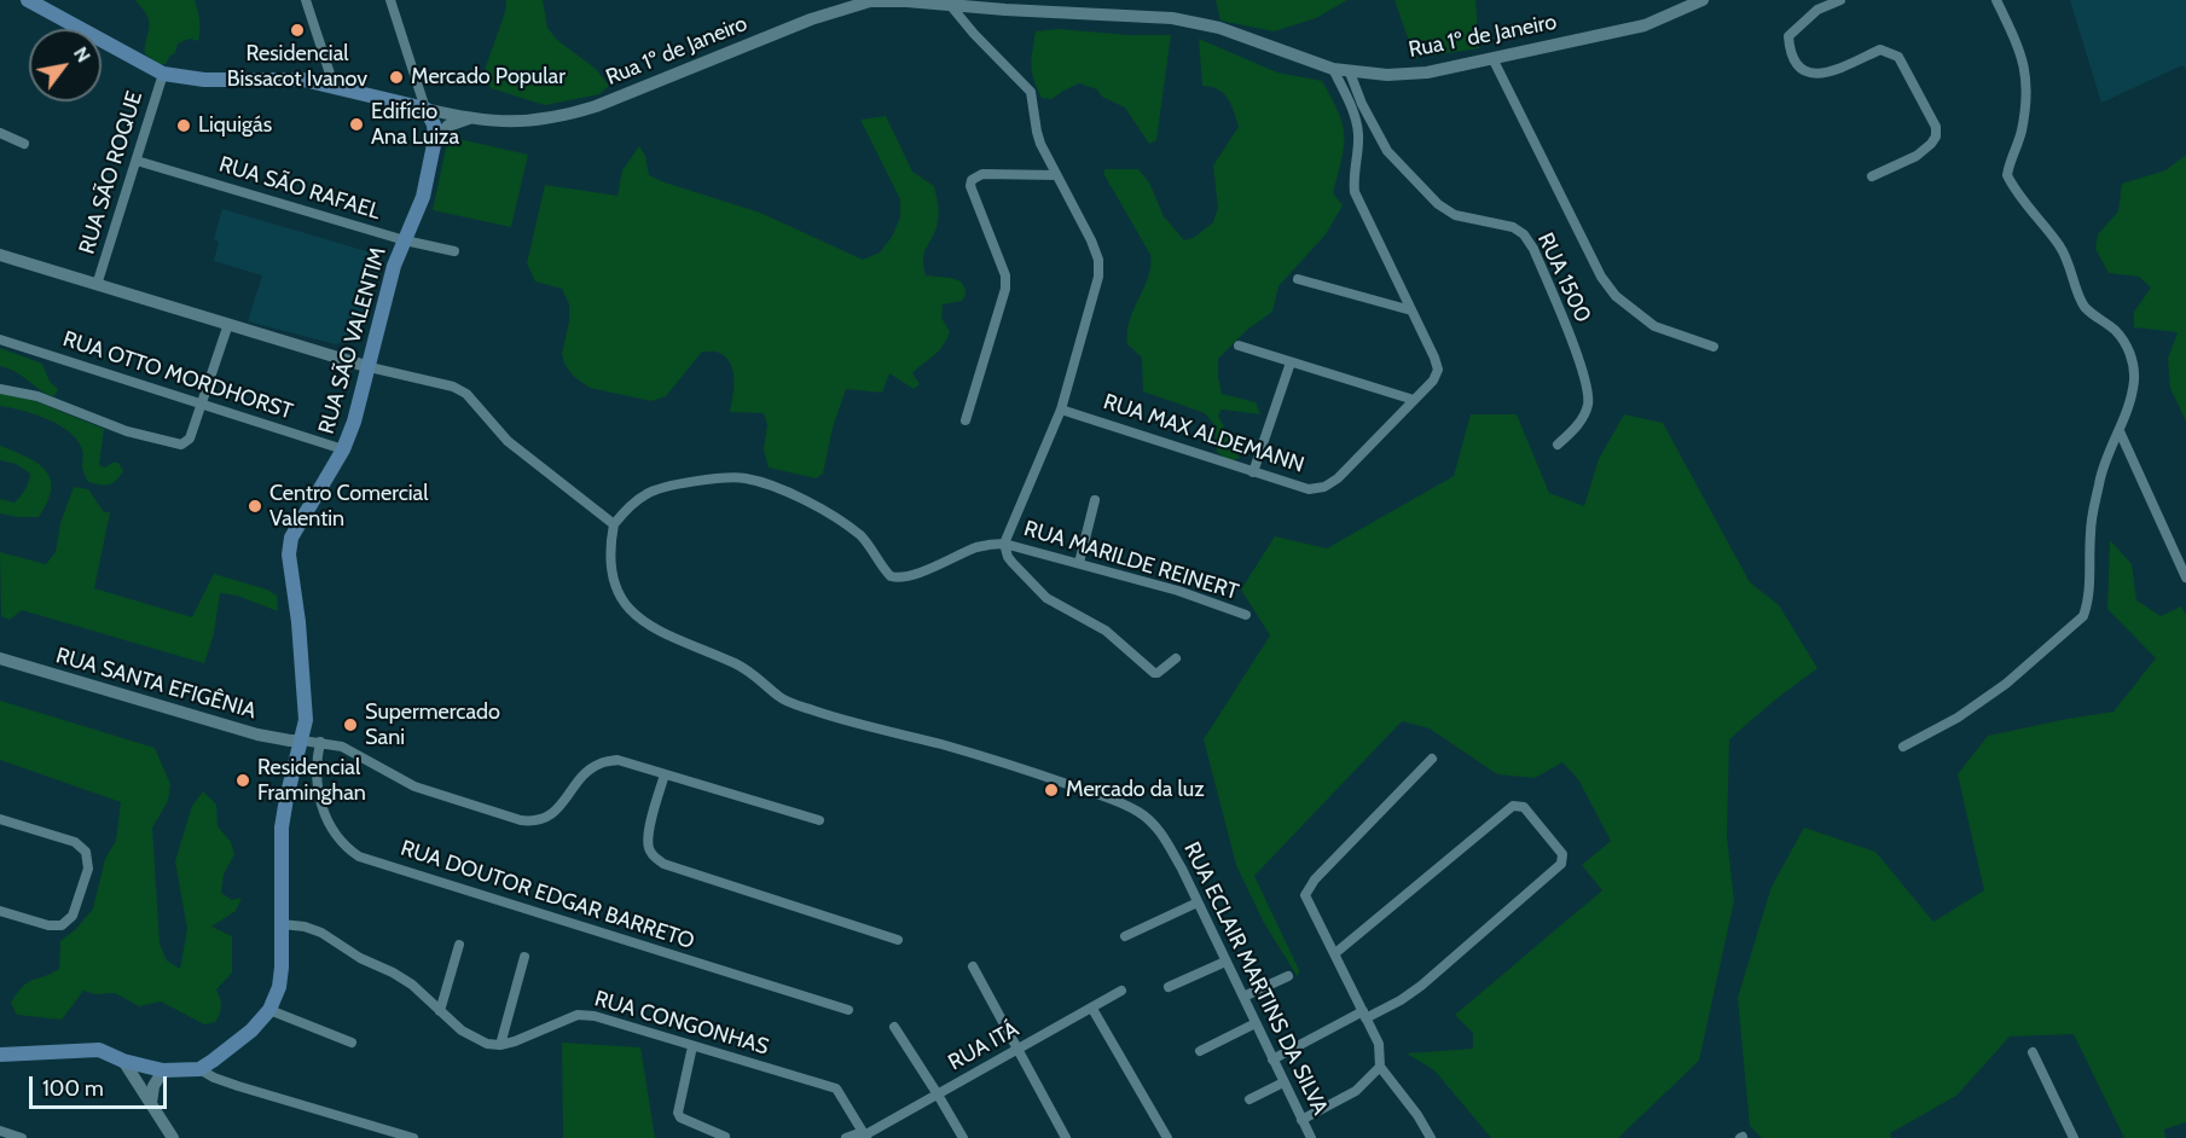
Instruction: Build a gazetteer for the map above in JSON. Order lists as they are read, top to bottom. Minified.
{"streets":{"main road":["Rua 1º de Janeiro","RUA SÃO VALENTIM"],"street":["RUA SÃO ROQUE","RUA SÃO RAFAEL","RUA 1500","RUA OTTO MORDHORST","RUA MAX ALDEMANN","RUA MARILDE REINERT","RUA SANTA EFIGÊNIA","RUA DOUTOR EDGAR BARRETO","RUA ECLAIR MARTINS DA SILVA","RUA CONGONHAS","RUA ITÁ"]},"crossings":[["Rua 1º de Janeiro","RUA SÃO ROQUE"],["Rua 1º de Janeiro","RUA 1500"],["Rua 1º de Janeiro","RUA SÃO VALENTIM"],["Rua 1º de Janeiro","RUA MAX ALDEMANN"],["RUA SÃO ROQUE","RUA SÃO RAFAEL"],["RUA SÃO RAFAEL","RUA SÃO VALENTIM"],["RUA SÃO VALENTIM","RUA OTTO MORDHORST"],["RUA SÃO VALENTIM","RUA SANTA EFIGÊNIA"],["RUA CONGONHAS","RUA ITÁ"]],"places":["Residencial Bissacot Ivanov","Mercado Popular","Edifício Ana Luiza","Liquigás","Centro Comercial Valentin","Supermercado Sani","Residencial Framinghan","Mercado da luz"],"scale_bar":"100 m","north":"top right"}
